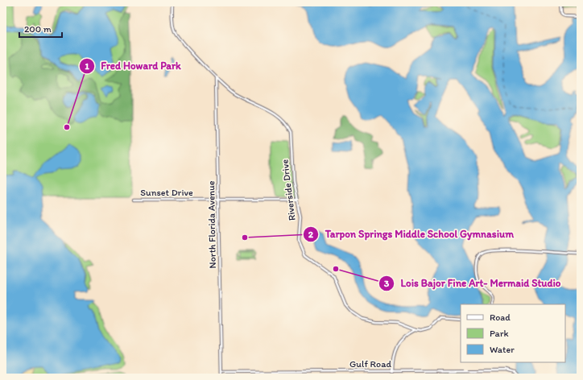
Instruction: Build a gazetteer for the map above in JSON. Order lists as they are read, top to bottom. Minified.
{"streets":{"street":["Riverside Drive","Sunset Drive","North Florida Avenue","Gulf Road"]},"crossings":[["Riverside Drive","Sunset Drive"],["Riverside Drive","North Florida Avenue"],["Sunset Drive","North Florida Avenue"],["North Florida Avenue","Gulf Road"]],"places":["Fred Howard Park","Tarpon Springs Middle School Gymnasium","Lois Bajor Fine Art- Mermaid Studio"],"legend":["Road","Park","Water"],"scale_bar":"200 m"}
